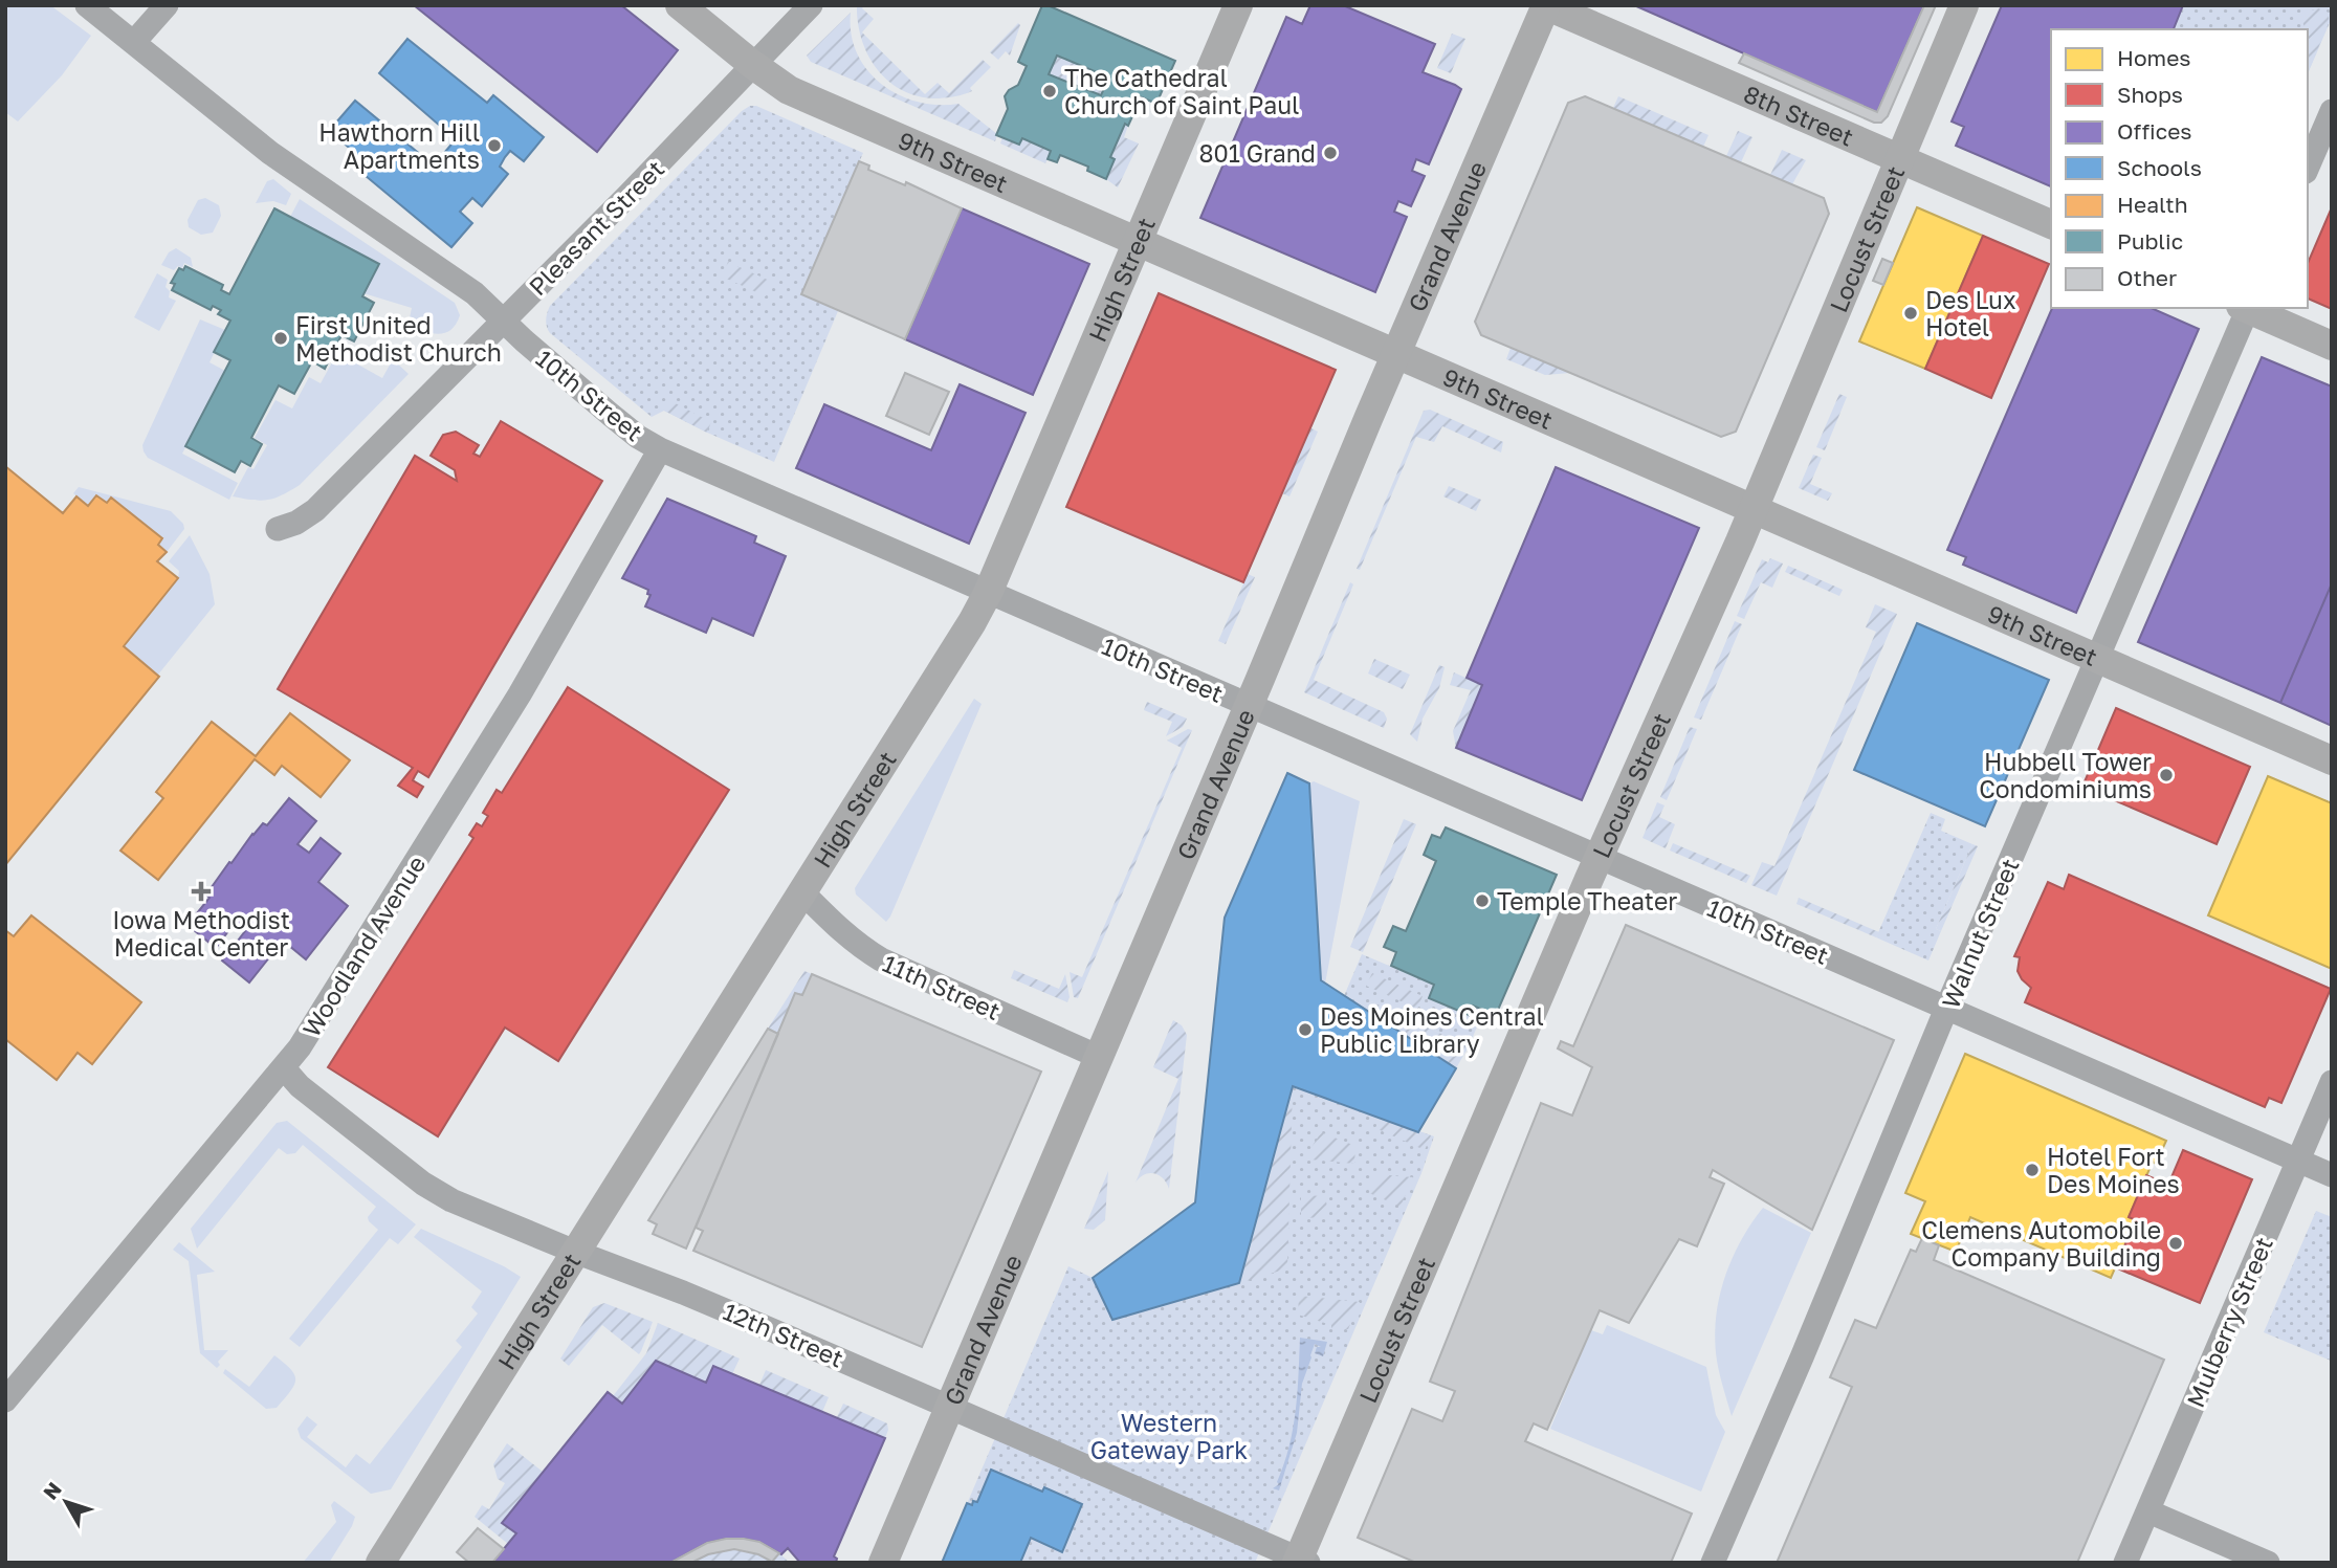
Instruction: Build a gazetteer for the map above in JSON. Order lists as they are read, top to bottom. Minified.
{"streets":{"main road":["8th Street","9th Street","Grand Avenue","Locust Street","High Street"],"street":["Pleasant Street","10th Street","Walnut Street","Woodland Avenue","11th Street","Mulberry Street","12th Street"]},"crossings":[["8th Street","Grand Avenue"],["8th Street","Locust Street"],["9th Street","Pleasant Street"],["9th Street","Grand Avenue"],["9th Street","Locust Street"],["9th Street","High Street"],["9th Street","Walnut Street"],["Pleasant Street","10th Street"],["Grand Avenue","10th Street"],["Grand Avenue","11th Street"],["Grand Avenue","12th Street"],["Locust Street","10th Street"],["Locust Street","12th Street"],["High Street","10th Street"],["High Street","11th Street"],["High Street","12th Street"],["10th Street","Walnut Street"],["10th Street","Woodland Avenue"],["10th Street","Mulberry Street"],["Woodland Avenue","12th Street"]],"parks":["Western Gateway Park"],"places":{"other":["The Cathedral Church of Saint Paul","Hawthorn Hill Apartments","801 Grand","Des Lux Hotel","First United Methodist Church","Hubbell Tower Condominiums","Temple Theater","Des Moines Central Public Library","Hotel Fort Des Moines","Clemens Automobile Company Building"],"health":["Iowa Methodist Medical Center"]},"legend":["Homes","Shops","Offices","Schools","Health","Public","Other"],"north":"top left"}
